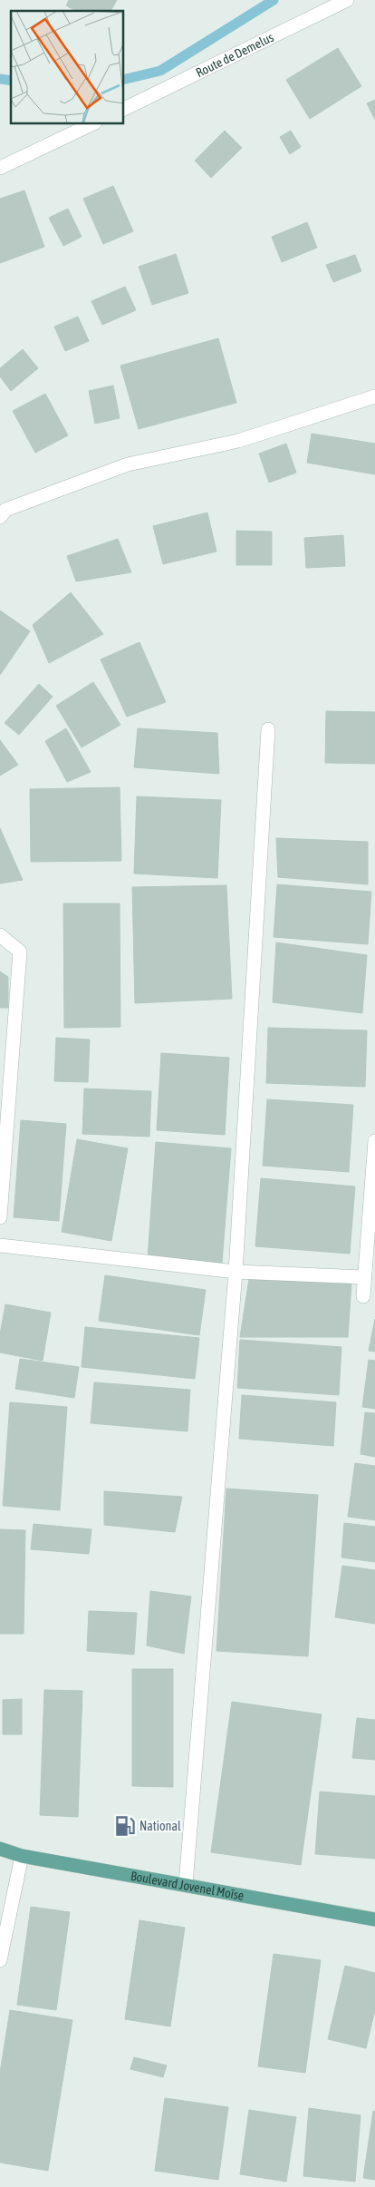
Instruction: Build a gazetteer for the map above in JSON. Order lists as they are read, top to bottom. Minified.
{"streets":{"main road":["Boulevard Jovenel Moïse"],"street":["Route de Demelus"]},"places":{"fuel station":["National"]}}
